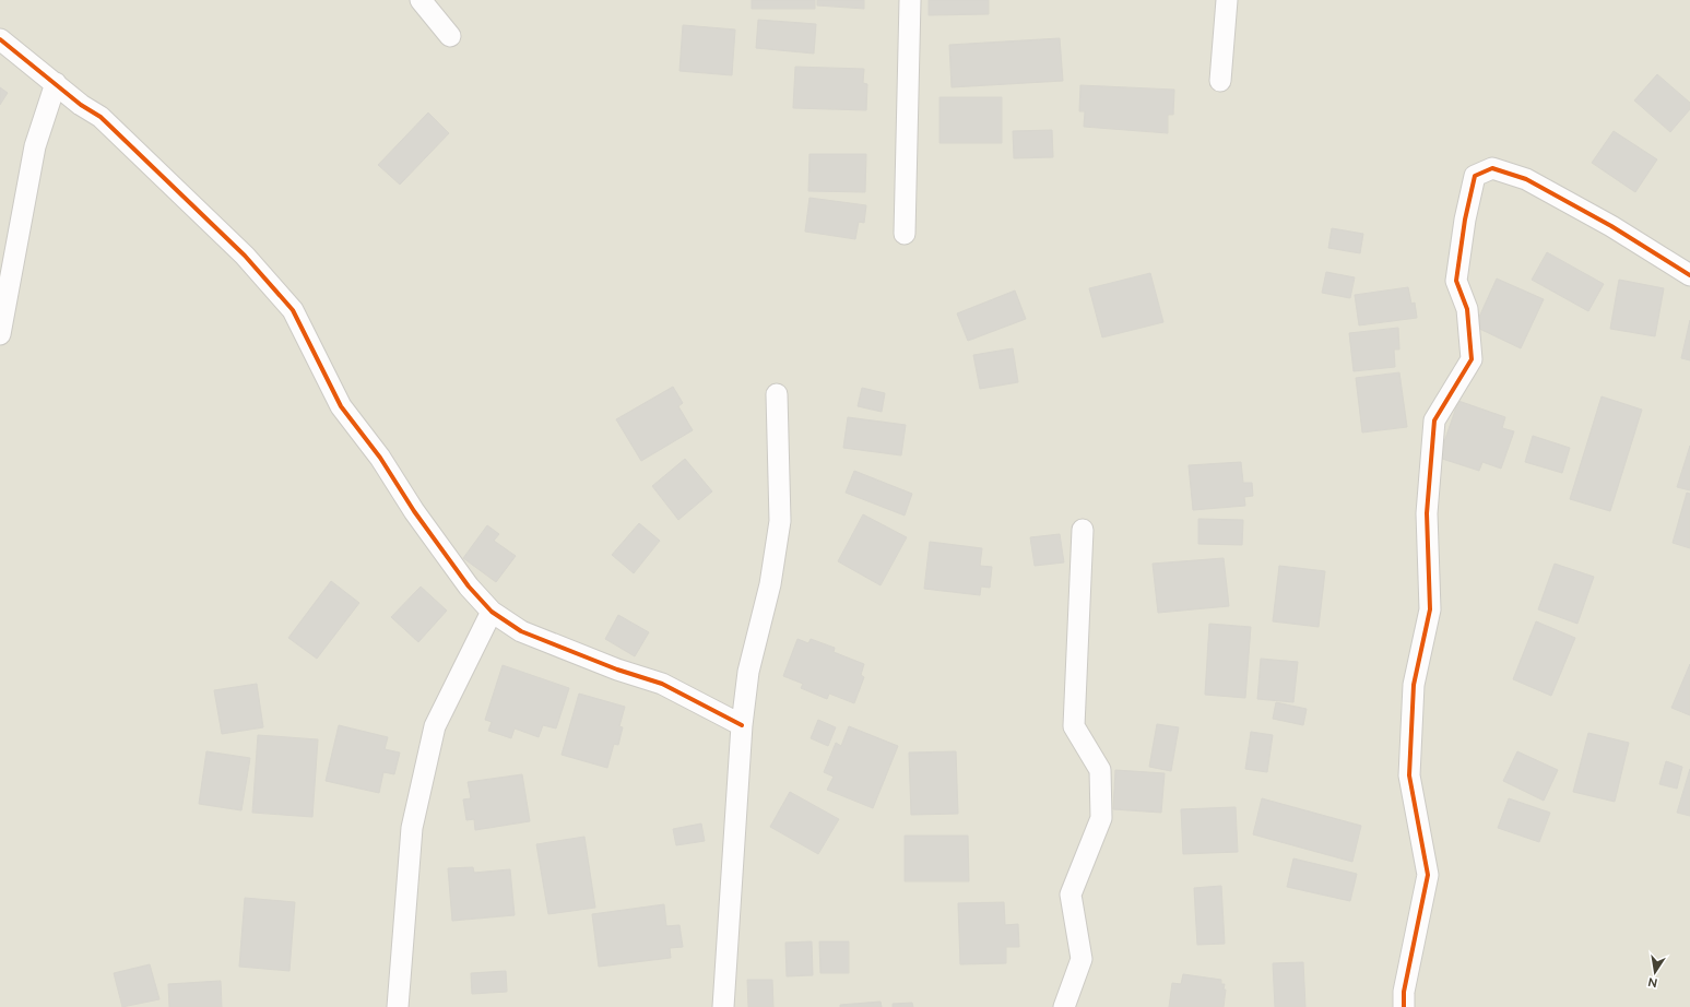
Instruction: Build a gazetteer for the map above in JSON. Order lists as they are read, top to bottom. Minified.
{"north":"bottom"}
